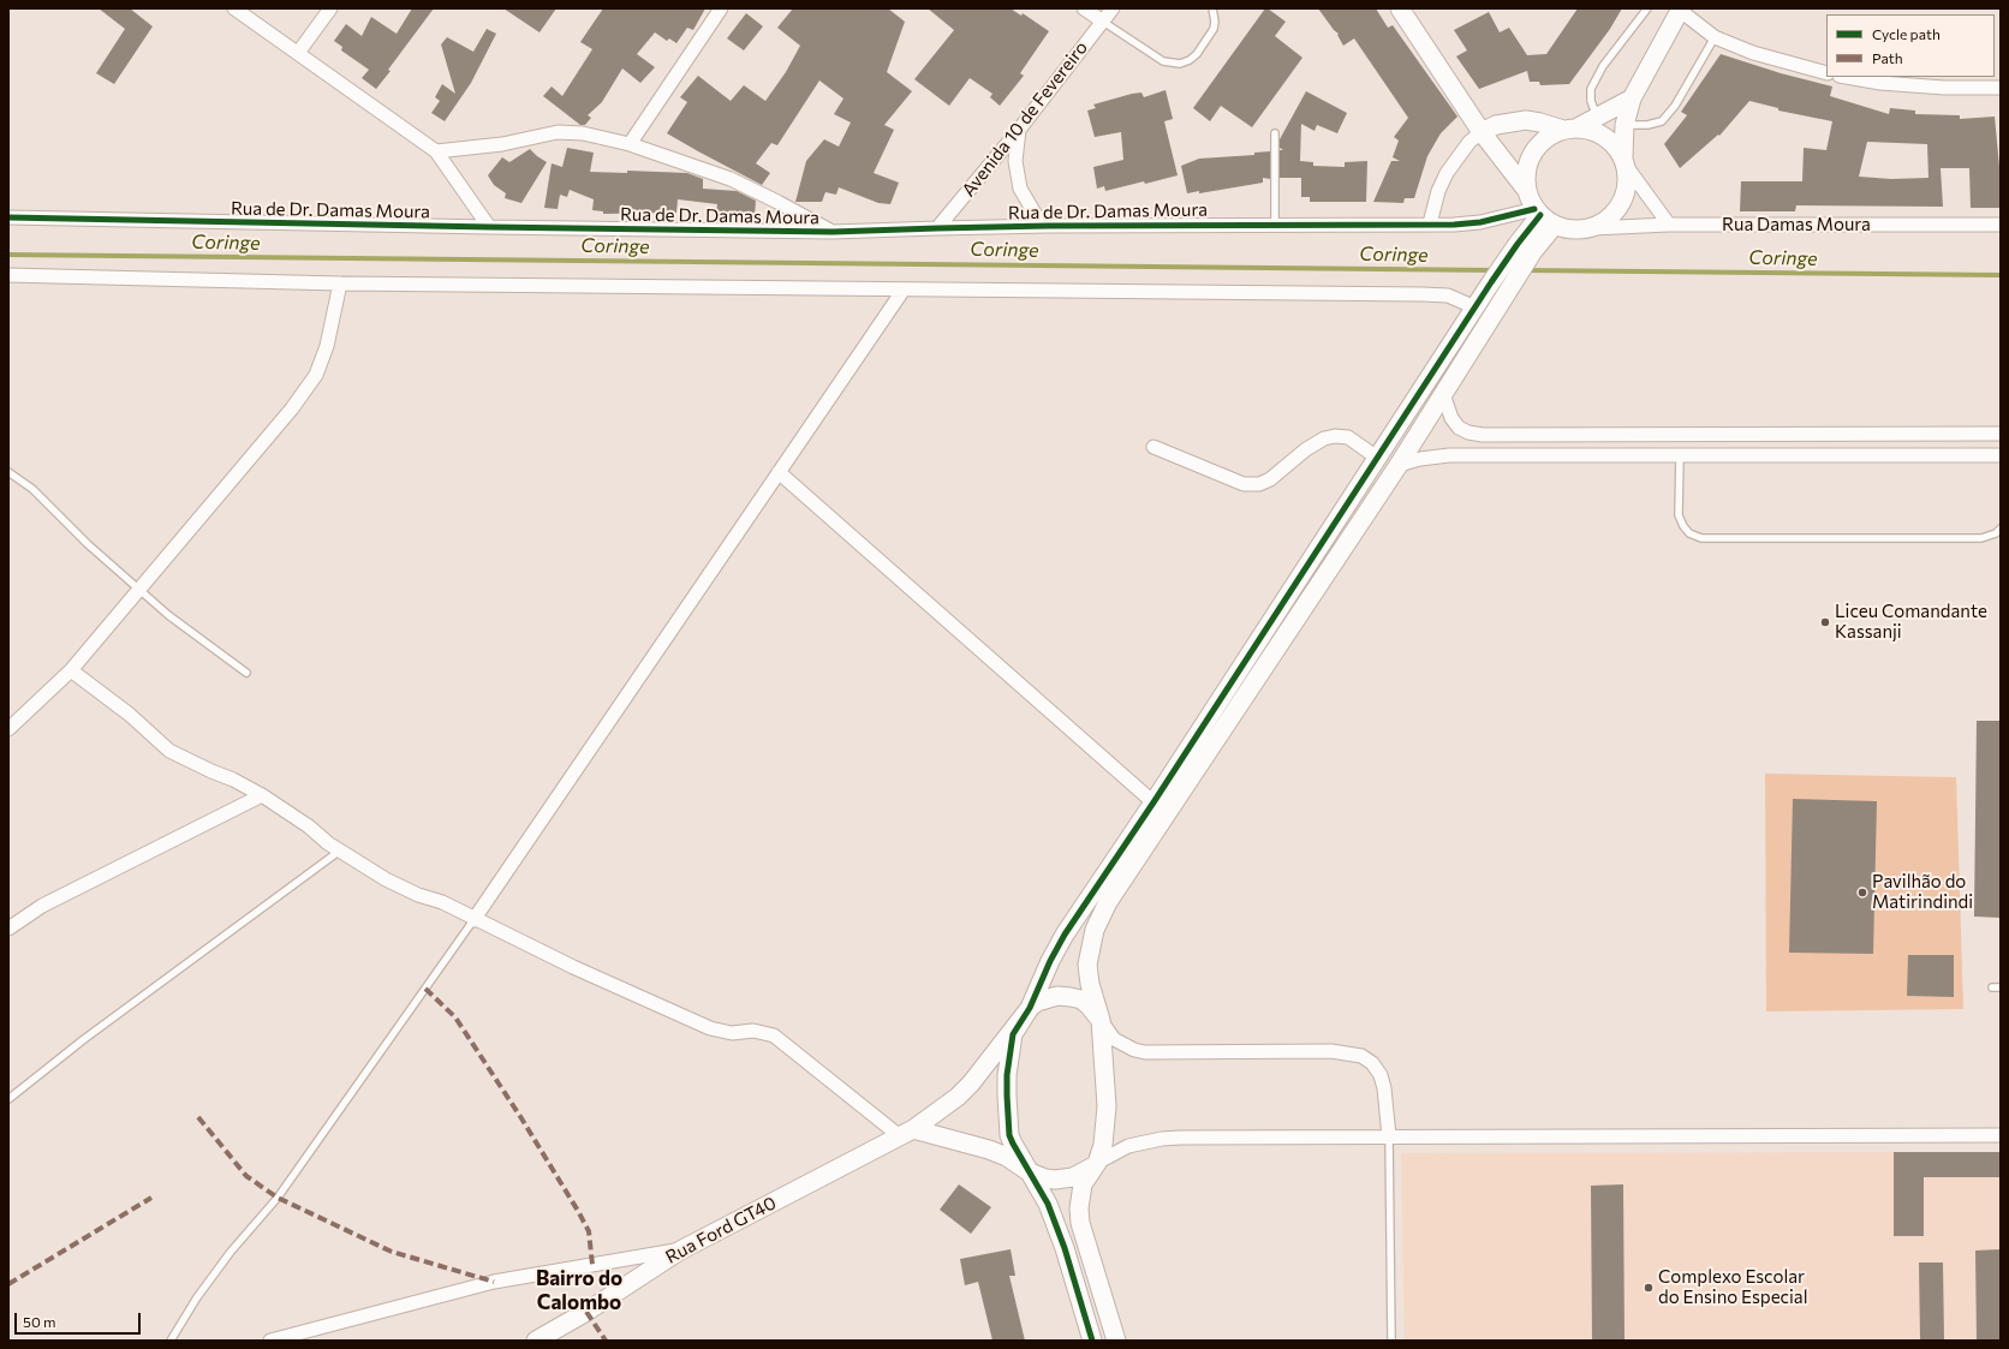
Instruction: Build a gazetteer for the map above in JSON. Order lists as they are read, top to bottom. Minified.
{"streets":{"street":["Avenida 10 de Fevereiro","Rua de Dr. Damas Moura","Rua Damas Moura","Rua Ford GT40"]},"crossings":[["Avenida 10 de Fevereiro","Rua de Dr. Damas Moura"],["Rua de Dr. Damas Moura","Rua Damas Moura"]],"districts":["Bairro do Calombo"],"water":["Coringe"],"places":["Liceu Comandante Kassanji","Pavilhão do Matirindindi","Complexo Escolar do Ensino Especial"],"legend":["Cycle path","Path"],"scale_bar":"50 m"}
